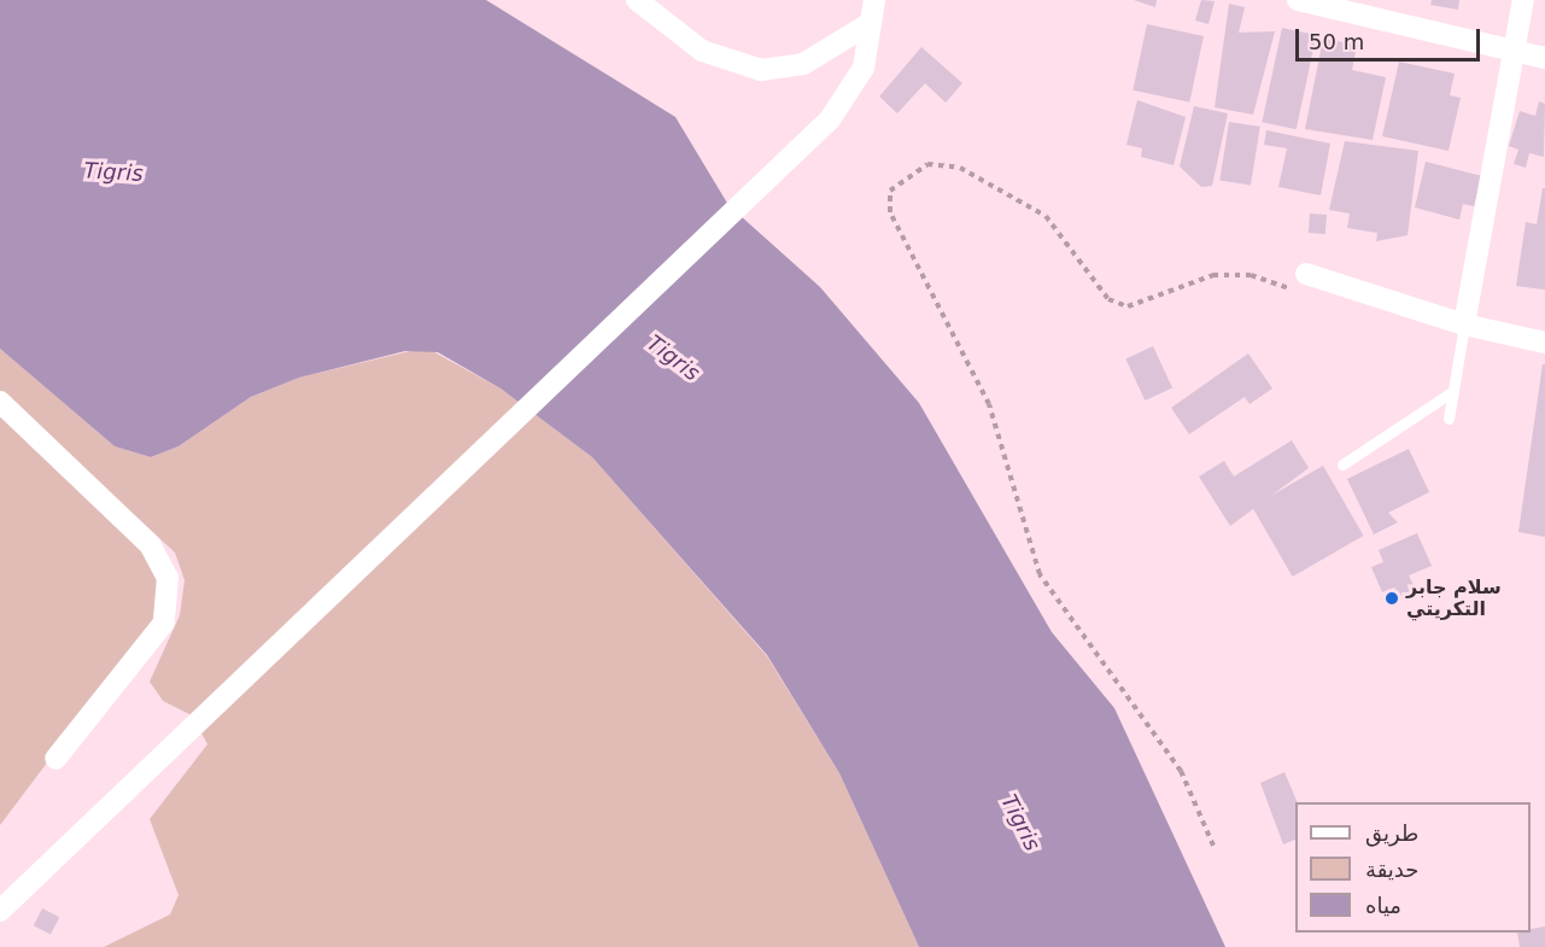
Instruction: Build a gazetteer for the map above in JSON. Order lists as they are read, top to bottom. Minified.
{"water":["Tigris"],"places":["سلام جابر التكريتي"],"legend":["طريق","حديقة","مياه"],"scale_bar":"50 m"}
